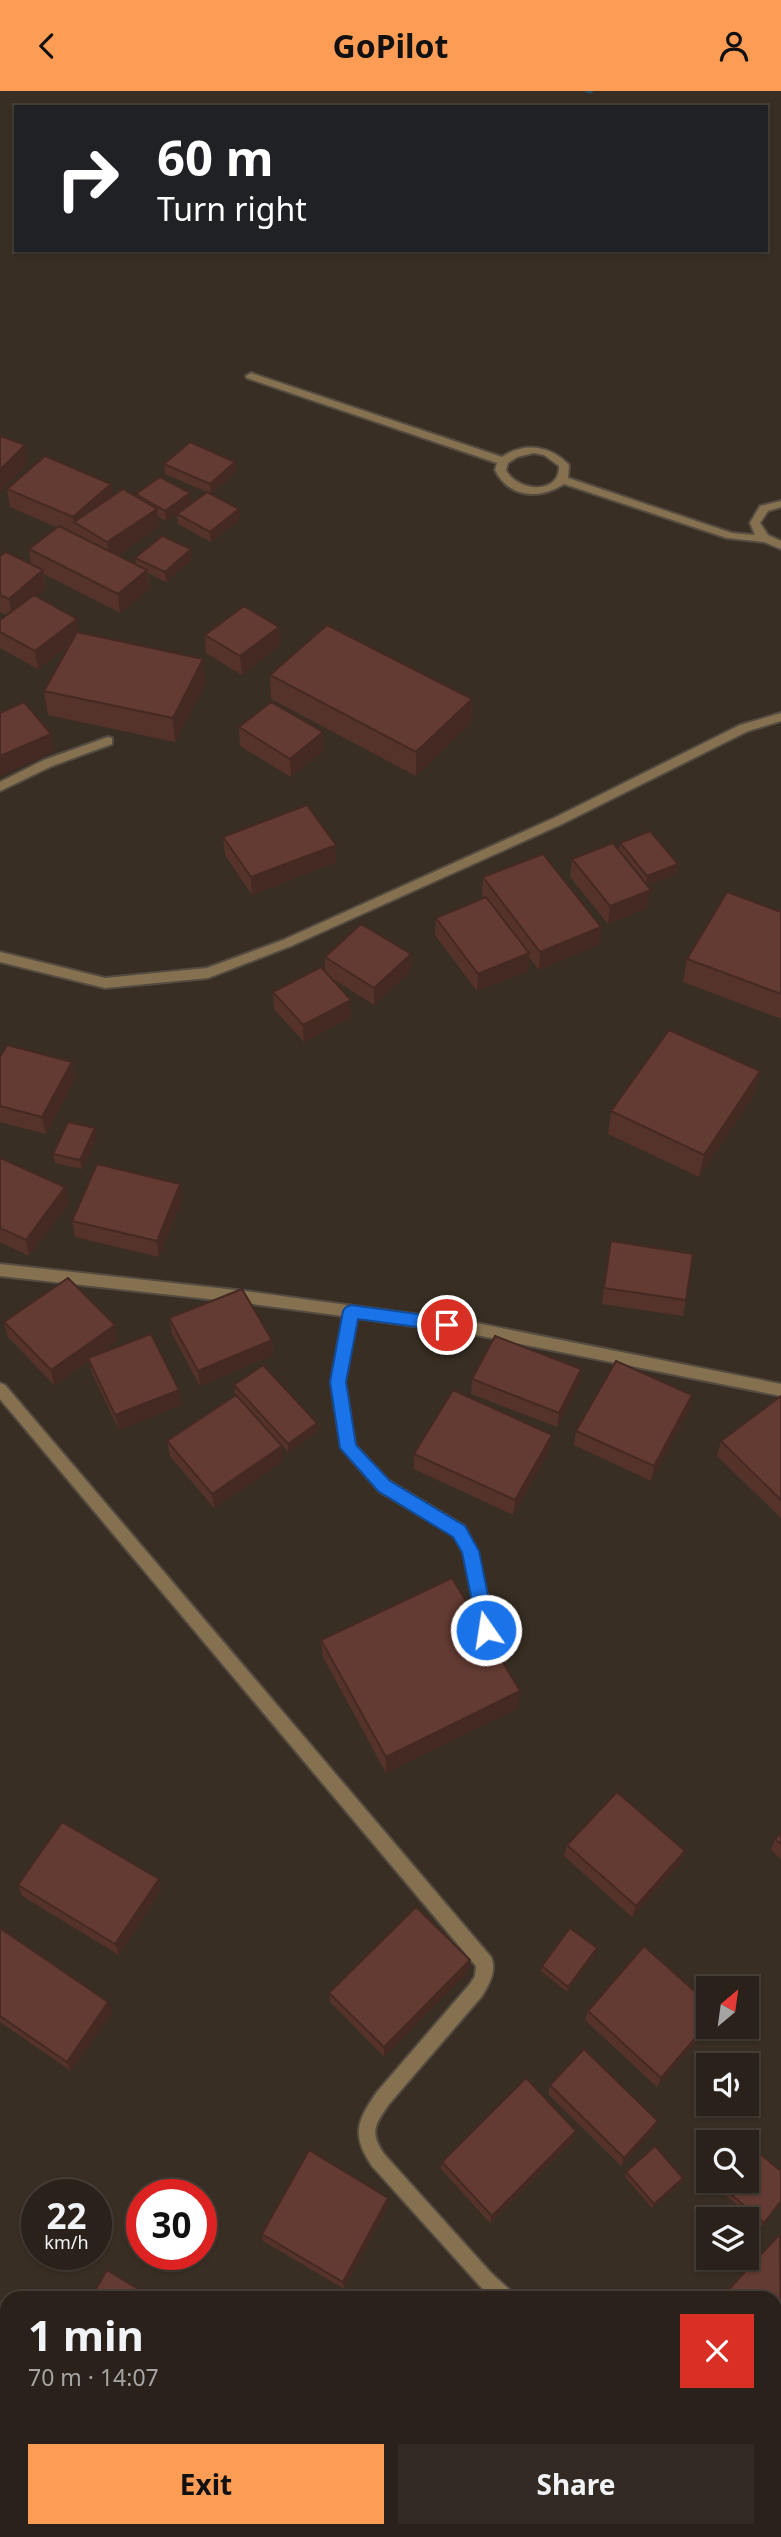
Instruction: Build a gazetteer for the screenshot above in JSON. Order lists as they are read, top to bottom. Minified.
{"north":"top right","page":{"header":"GoPilot","turn":["60 m","Turn right"],"speed":"22 km/h","limit":"30","heading":["1 min","70 m · 14:07"],"buttons":["Exit","Share"]}}
